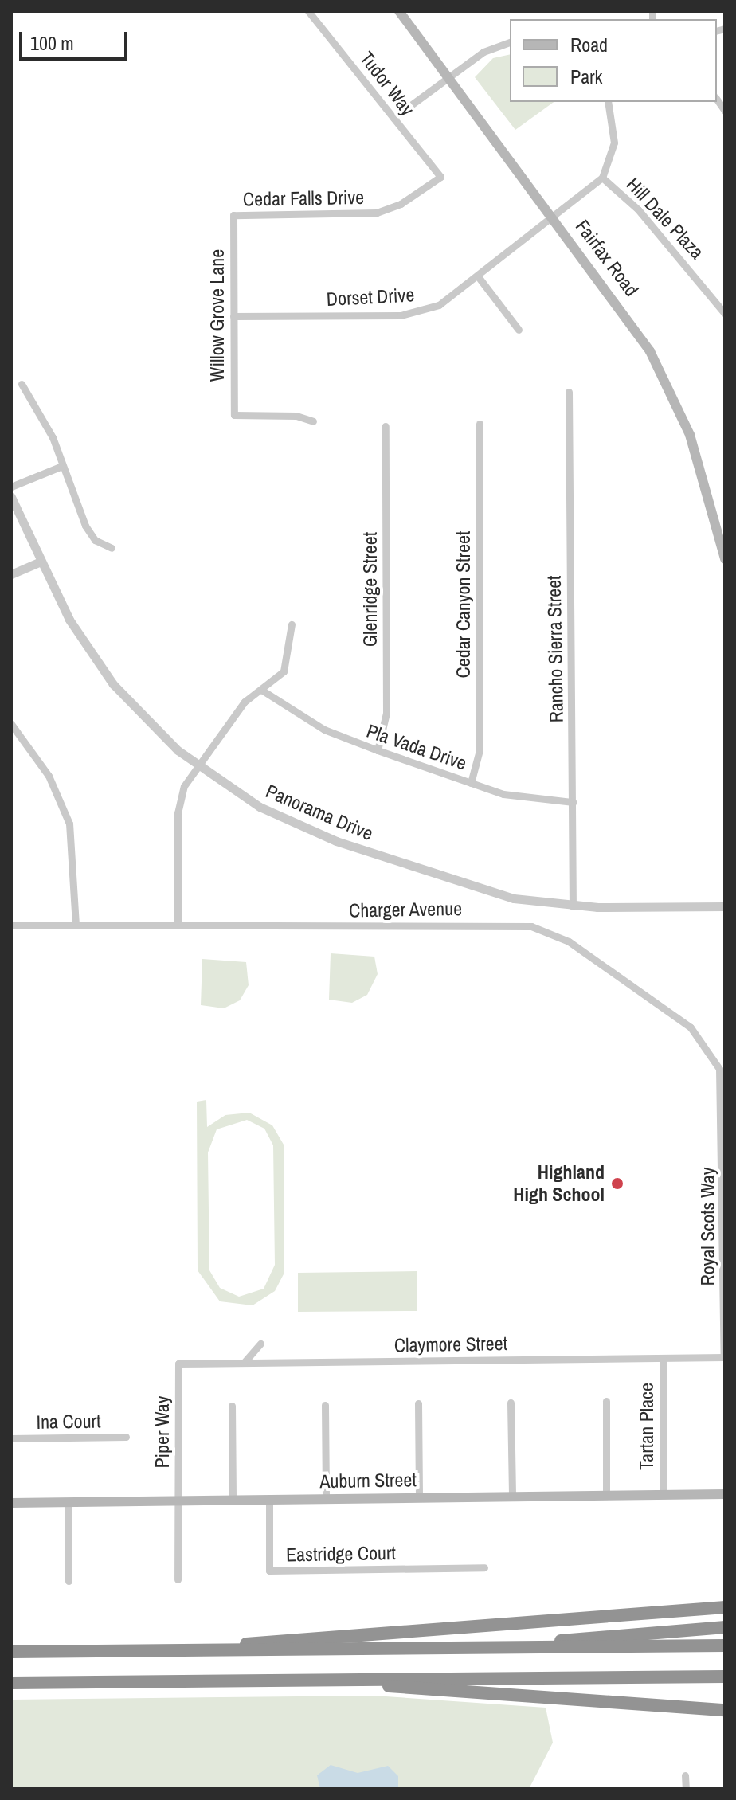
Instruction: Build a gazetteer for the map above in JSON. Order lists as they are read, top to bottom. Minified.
{"streets":{"main road":["Fairfax Road","Auburn Street"],"street":["Tudor Way","Cedar Falls Drive","Hill Dale Plaza","Dorset Drive","Willow Grove Lane","Glenridge Street","Cedar Canyon Street","Rancho Sierra Street","Pla Vada Drive","Panorama Drive","Charger Avenue","Royal Scots Way","Claymore Street","Ina Court","Tartan Place","Piper Way","Eastridge Court"]},"crossings":[["Tudor Way","Cedar Falls Drive"],["Cedar Falls Drive","Willow Grove Lane"],["Hill Dale Plaza","Dorset Drive"],["Fairfax Road","Dorset Drive"],["Dorset Drive","Willow Grove Lane"],["Glenridge Street","Pla Vada Drive"],["Cedar Canyon Street","Pla Vada Drive"],["Rancho Sierra Street","Pla Vada Drive"],["Rancho Sierra Street","Panorama Drive"],["Charger Avenue","Royal Scots Way"],["Royal Scots Way","Claymore Street"],["Claymore Street","Tartan Place"],["Claymore Street","Piper Way"],["Tartan Place","Auburn Street"],["Piper Way","Auburn Street"],["Auburn Street","Eastridge Court"]],"places":["Highland High School"],"legend":["Road","Park"],"scale_bar":"100 m"}
